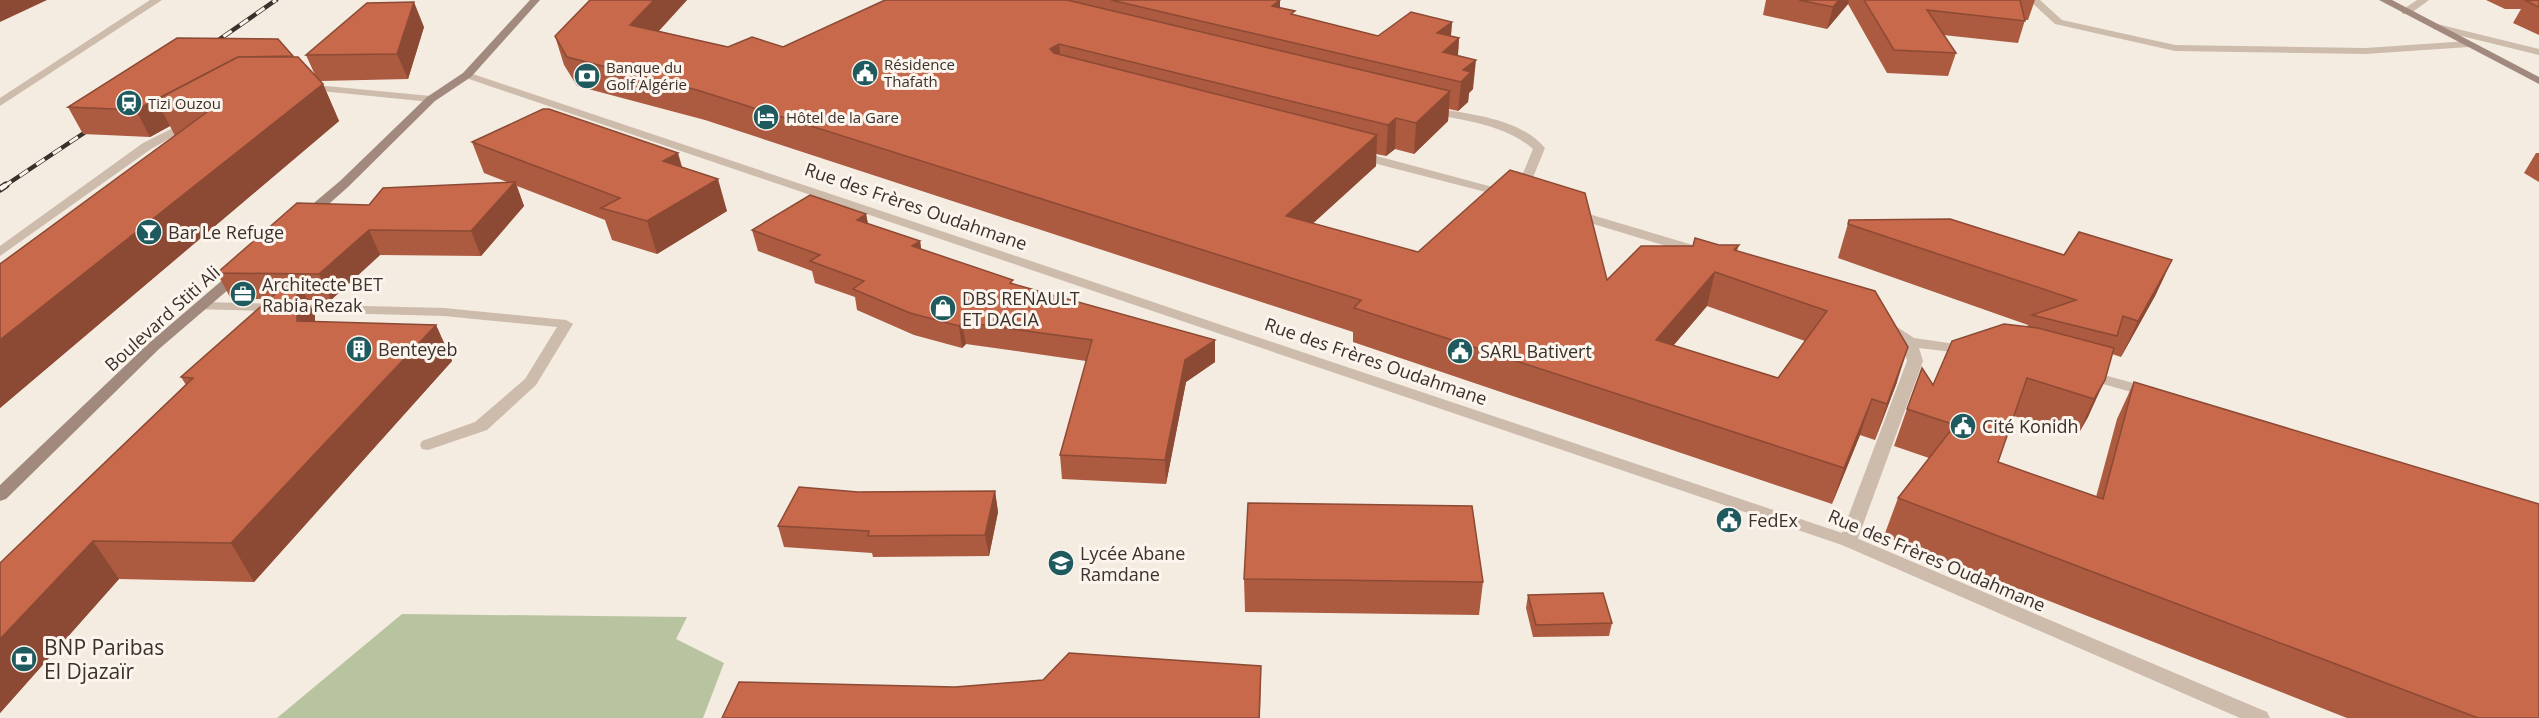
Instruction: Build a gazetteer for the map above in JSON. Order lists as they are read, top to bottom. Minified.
{"streets":{"main road":["Boulevard Stiti Ali"],"street":["Rue des Frères Oudahmane"]},"places":{"public building":["Résidence Thafath","SARL Bativert","Cité Konidh","FedEx"],"bank":["Banque du Golf Algérie","BNP Paribas El Djazaïr"],"station":["Tizi Ouzou"],"hotel":["Hôtel de la Gare"],"bar":["Bar Le Refuge"],"office":["Architecte BET Rabia Rezak"],"shop":["DBS RENAULT ET DACIA"],"building":["Benteyeb"],"school or university":["Lycée Abane Ramdane"]}}
